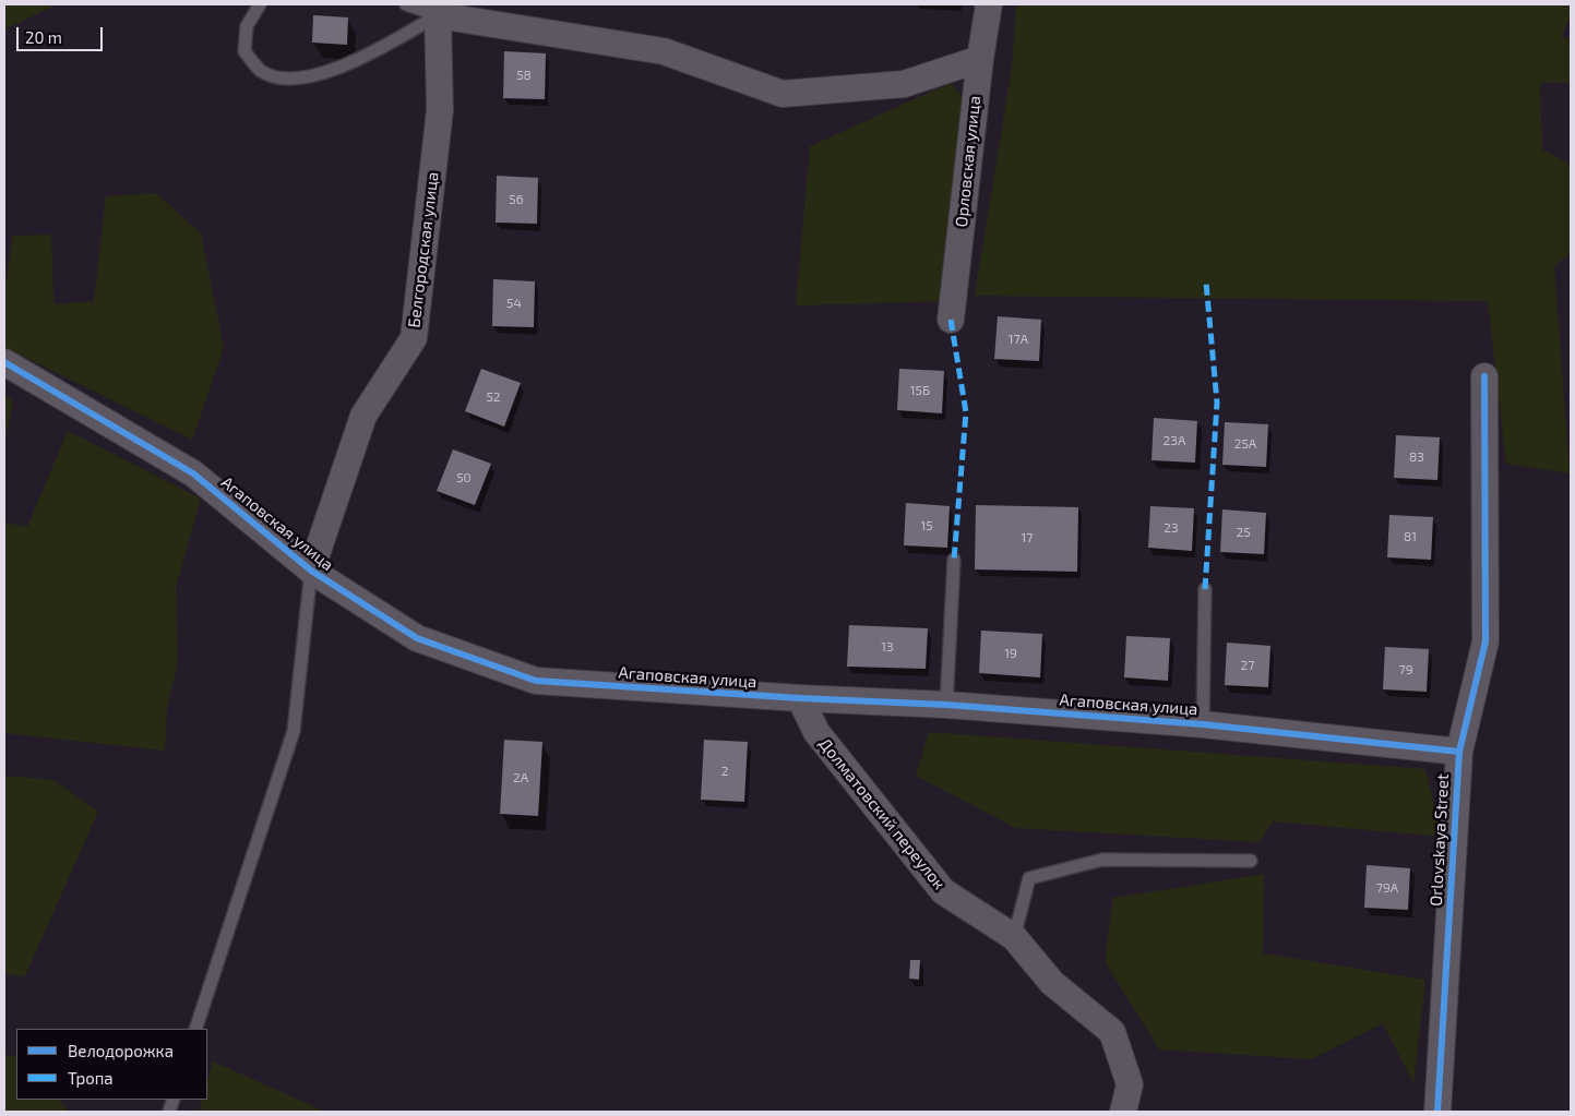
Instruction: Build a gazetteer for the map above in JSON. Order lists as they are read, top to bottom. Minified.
{"streets":{"street":["Орловская улица","Белгородская улица","Агаповская улица","Долматовский переулок","Orlovskaya Street"]},"crossings":[["Белгородская улица","Агаповская улица"],["Агаповская улица","Долматовский переулок"],["Агаповская улица","Orlovskaya Street"]],"house_numbers":["58","56","54","17А","15Б","52","23А","25А","83","50","15","23","25","81","17","13","19","27","79","2","2А","79А"],"legend":["Велодорожка","Тропа"],"scale_bar":"20 m"}
